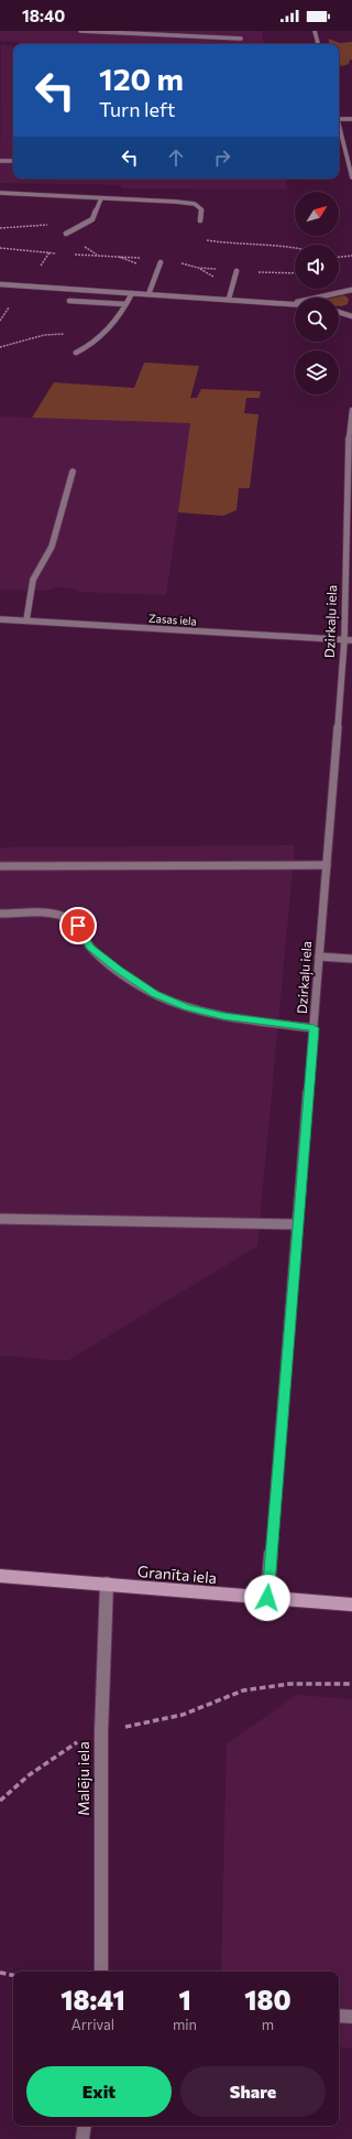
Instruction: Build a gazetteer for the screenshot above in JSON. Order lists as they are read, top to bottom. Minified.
{"streets":{"main road":["Granīta iela"],"street":["Zasas iela","Dzirkaļu iela","Malēju iela"]},"crossings":[["Zasas iela","Dzirkaļu iela"],["Dzirkaļu iela","Granīta iela"],["Granīta iela","Malēju iela"]],"north":"top right","page":{"status":"18:40","turn":["120 m","Turn left"],"eta":["18:41","Arrival","1","min","180","m"],"buttons":["Exit","Share"]}}
